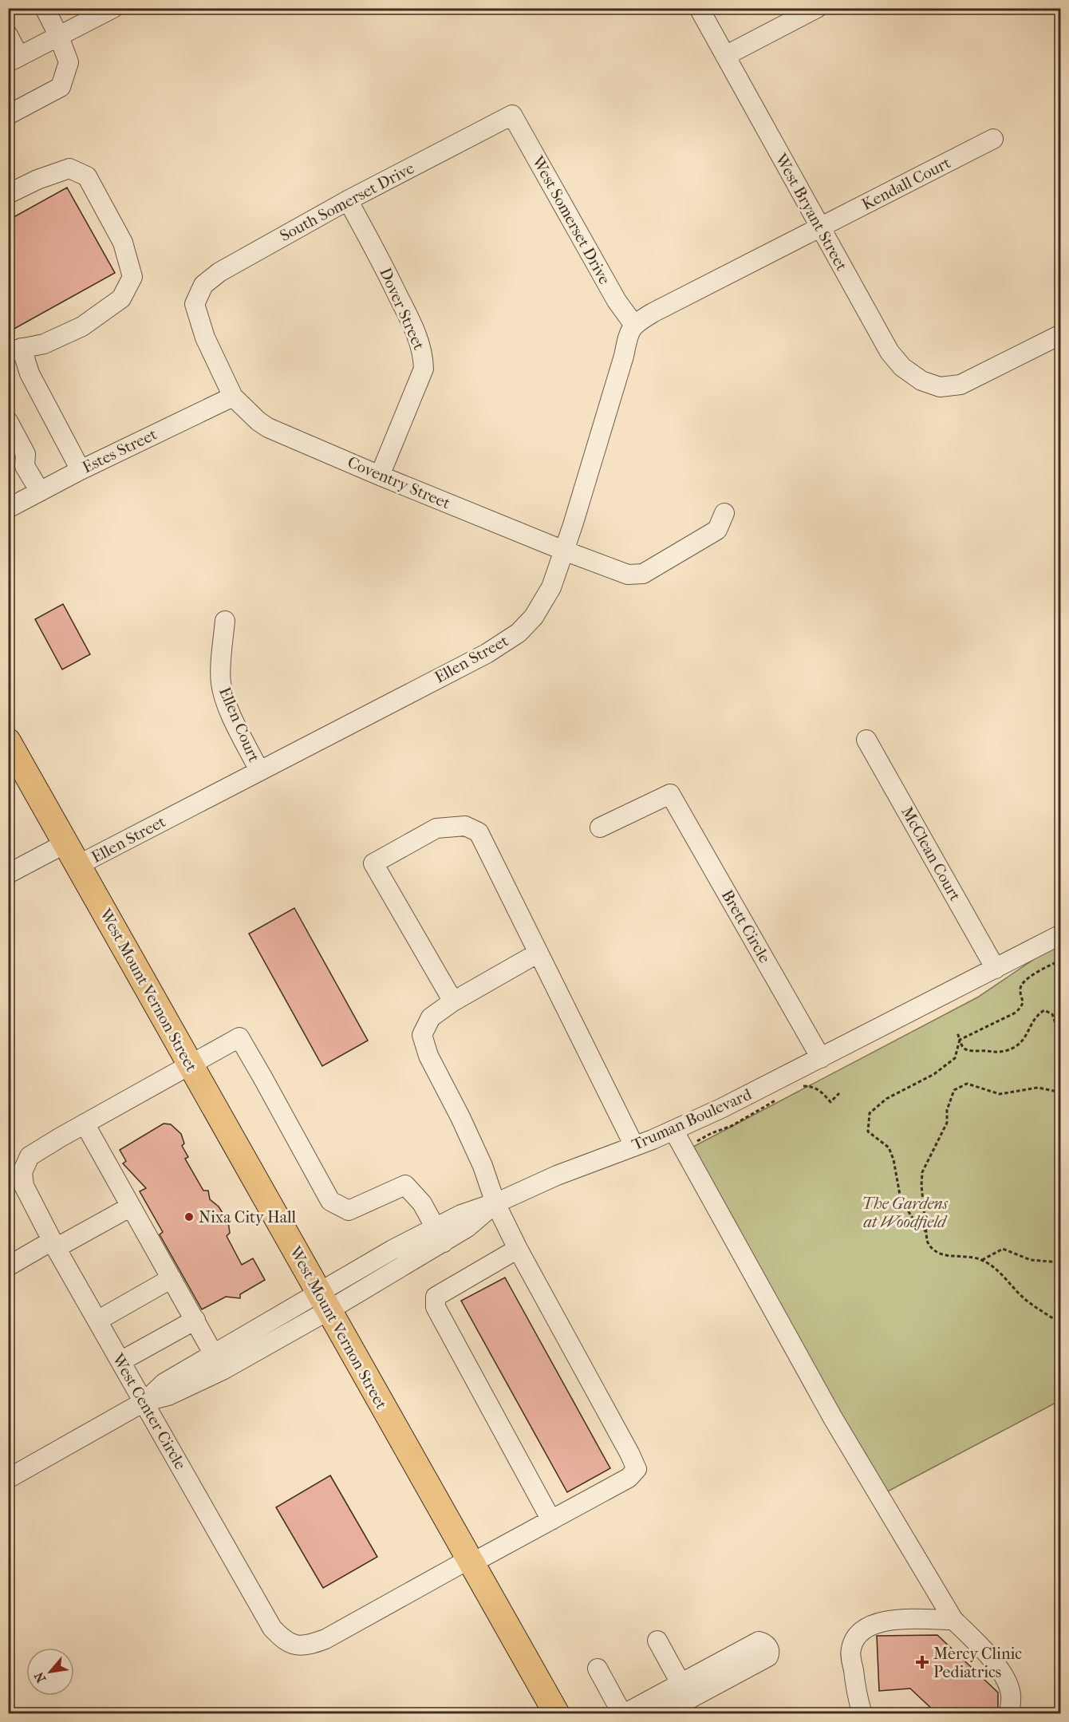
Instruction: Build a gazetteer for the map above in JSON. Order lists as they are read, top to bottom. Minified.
{"streets":{"main road":["West Mount Vernon Street"],"street":["Kendall Court","South Somerset Drive","West Bryant Street","West Somerset Drive","Dover Street","Estes Street","Coventry Street","Ellen Street","Ellen Court","McClean Court","Brett Circle","Truman Boulevard","West Center Circle"]},"crossings":[["Kendall Court","West Bryant Street"],["Kendall Court","West Somerset Drive"],["Kendall Court","Ellen Street"],["South Somerset Drive","West Somerset Drive"],["South Somerset Drive","Dover Street"],["South Somerset Drive","Coventry Street"],["West Somerset Drive","Ellen Street"],["Dover Street","Coventry Street"],["Estes Street","Coventry Street"],["Coventry Street","Ellen Street"],["Ellen Street","Ellen Court"],["Ellen Street","West Mount Vernon Street"],["McClean Court","Truman Boulevard"],["Brett Circle","Truman Boulevard"],["West Mount Vernon Street","Truman Boulevard"],["West Mount Vernon Street","West Center Circle"],["Truman Boulevard","West Center Circle"]],"parks":["The Gardens at Woodfield"],"places":{"other":["Nixa City Hall"],"health":["Mercy Clinic Pediatrics"]},"north":"bottom left"}
